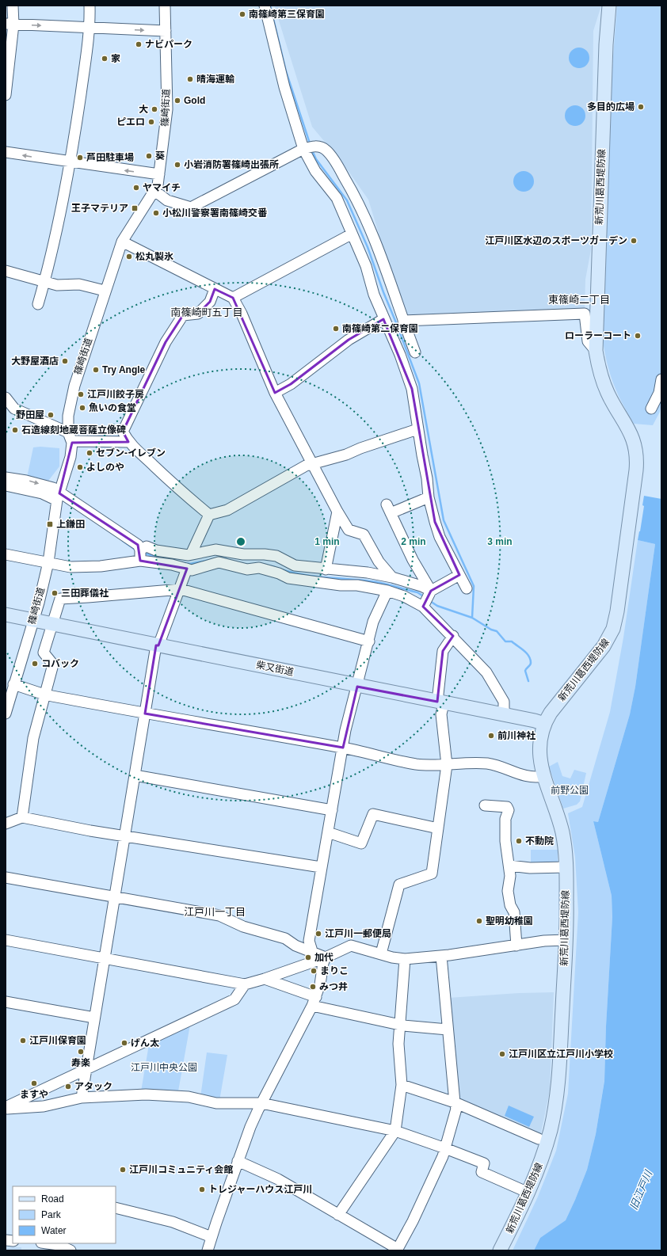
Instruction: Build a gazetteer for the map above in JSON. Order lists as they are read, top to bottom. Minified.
{"streets":{"main road":["新荒川葛西堤防線","柴又街道"],"street":["篠崎街道"]},"crossings":[["篠崎街道","柴又街道"],["新荒川葛西堤防線","柴又街道"]],"districts":["東篠崎二丁目","南篠崎町五丁目","江戸川一丁目"],"water":["旧江戸川"],"parks":["前野公園","江戸川中央公園"],"places":{"other":["南篠崎第三保育園","ナビパーク","家","晴海運輸","Gold","多目的広場","大","ピエロ","葵","芦田駐車場","小岩消防署篠崎出張所","ヤマイチ","小松川警察署南篠崎交番","江戸川区水辺のスポーツガーデン","松丸製氷","南篠崎第二保育園","ローラーコート","大野屋酒店","Try Angle","江戸川餃子房","魚いの食堂","野田屋","石造線刻地蔵菩薩立像碑","セブン-イレブン","よしのや","三田葬儀社","コバック","前川神社","不動院","聖明幼稚園","江戸川一郵便局","加代","まりこ","みつ井","江戸川保育園","げん太","寿楽","江戸川区立江戸川小学校","ますや","アタック","江戸川コミュニティ会館","トレジャーハウス江戸川"],"transit":["王子マテリア","上鎌田"]},"legend":["Road","Park","Water"],"rings":["1 min","2 min","3 min"]}
